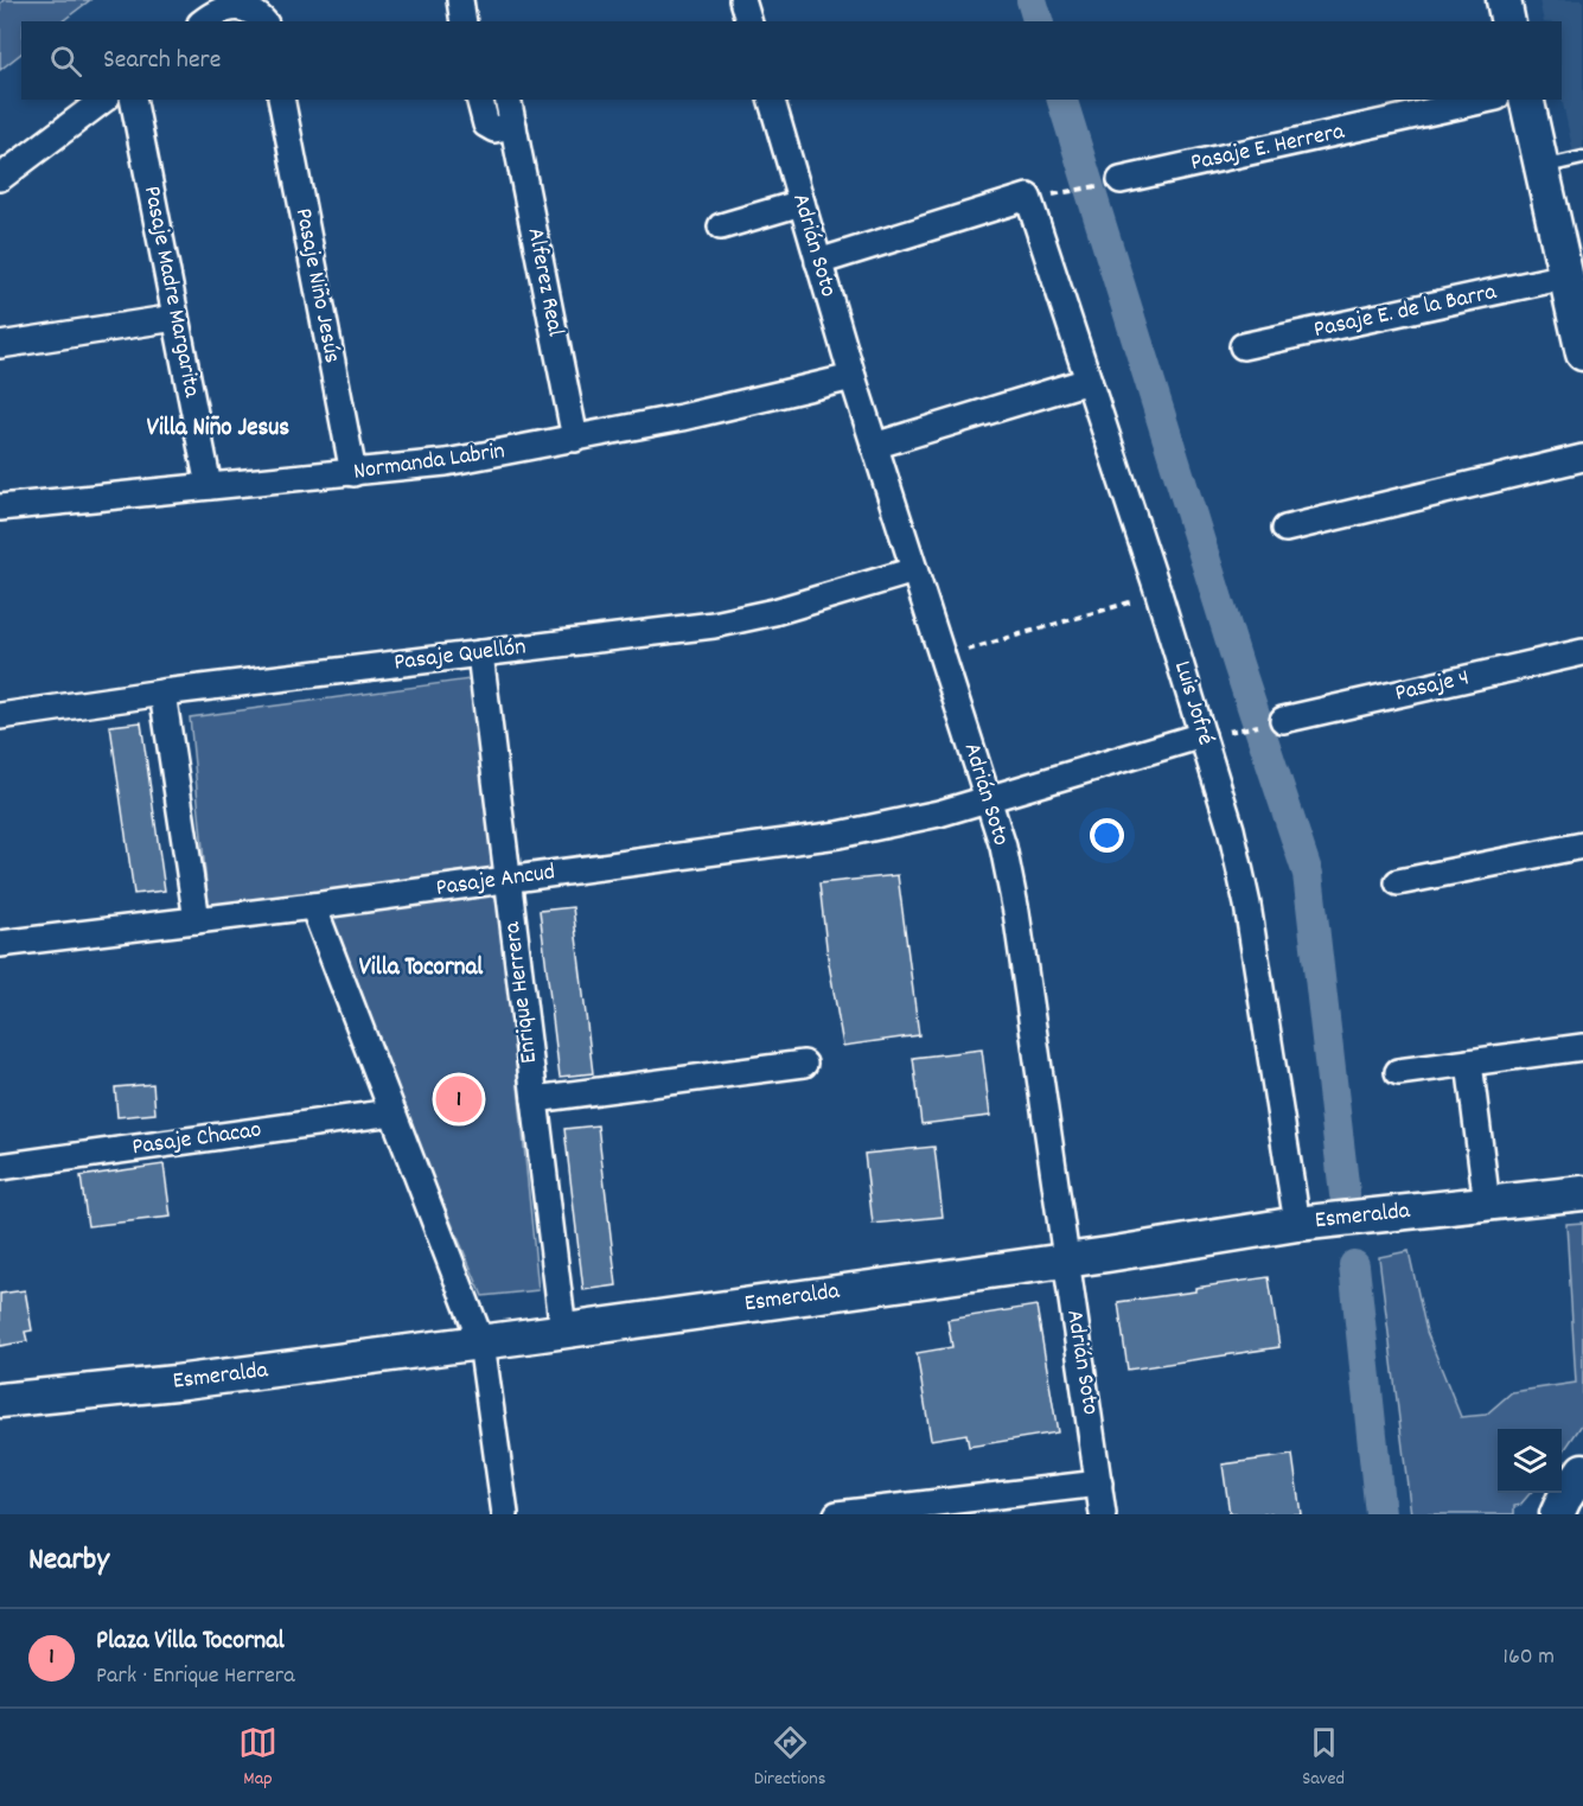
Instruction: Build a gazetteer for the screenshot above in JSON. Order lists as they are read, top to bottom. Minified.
{"streets":{"main road":["Esmeralda"],"street":["Pasaje E. Herrera","Adrián Soto","Alferez Real","Pasaje Niño Jesús","Pasaje Madre Margarita","Pasaje E. de la Barra","Normanda Labrin","Pasaje Quellón","Pasaje 4","Luis Jofré","Pasaje Ancud","Enrique Herrera","Pasaje Chacao"]},"crossings":[["Adrián Soto","Normanda Labrin"],["Adrián Soto","Pasaje Quellón"],["Adrián Soto","Luis Jofré"],["Adrián Soto","Pasaje Ancud"],["Adrián Soto","Esmeralda"],["Alferez Real","Normanda Labrin"],["Pasaje Niño Jesús","Normanda Labrin"],["Pasaje Madre Margarita","Normanda Labrin"],["Pasaje Quellón","Enrique Herrera"],["Luis Jofré","Pasaje Ancud"],["Luis Jofré","Esmeralda"],["Pasaje Ancud","Enrique Herrera"],["Enrique Herrera","Esmeralda"]],"districts":["Villa Niño Jesus","Villa Tocornal"],"page":{"search":"Search here","pins":"1","heading":"Nearby","list":[{"mark":"1","name":"Plaza Villa Tocornal","note":"Park · Enrique Herrera","value":"160 m"}],"nav":["Map","Directions","Saved"]}}
